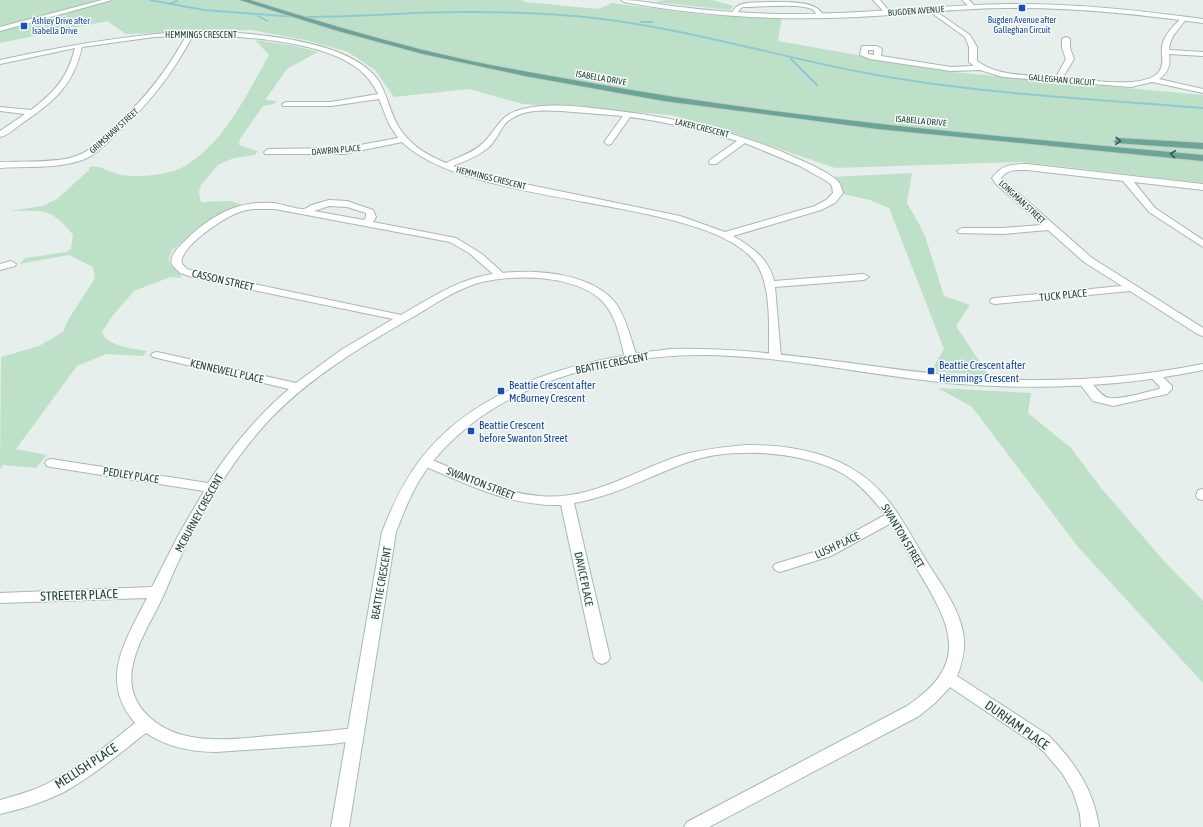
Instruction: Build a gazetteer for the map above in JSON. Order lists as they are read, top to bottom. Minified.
{"streets":{"main road":["ISABELLA DRIVE"],"street":["BUGDEN AVENUE","HEMMINGS CRESCENT","GALLEGHAN CIRCUIT","LAKER CRESCENT","GRIMSHAW STREET","DAWBIN PLACE","LONGMAN STREET","CASSON STREET","TUCK PLACE","BEATTIE CRESCENT","KENNEWELL PLACE","PEDLEY PLACE","SWANTON STREET","MCBURNEY CRESCENT","LUSH PLACE","DAVICE PLACE","STREETER PLACE","DURHAM PLACE","MELLISH PLACE"]},"crossings":[["HEMMINGS CRESCENT","LAKER CRESCENT"],["HEMMINGS CRESCENT","GRIMSHAW STREET"],["HEMMINGS CRESCENT","DAWBIN PLACE"],["HEMMINGS CRESCENT","BEATTIE CRESCENT"],["LONGMAN STREET","TUCK PLACE"],["CASSON STREET","MCBURNEY CRESCENT"],["BEATTIE CRESCENT","SWANTON STREET"],["BEATTIE CRESCENT","MCBURNEY CRESCENT"],["KENNEWELL PLACE","MCBURNEY CRESCENT"],["PEDLEY PLACE","MCBURNEY CRESCENT"],["SWANTON STREET","LUSH PLACE"],["SWANTON STREET","DAVICE PLACE"],["SWANTON STREET","DURHAM PLACE"],["MCBURNEY CRESCENT","STREETER PLACE"],["MCBURNEY CRESCENT","MELLISH PLACE"]],"places":{"transit":["Bugden Avenue after Galleghan Circuit","Ashley Drive after Isabella Drive","Beattie Crescent after Hemmings Crescent","Beattie Crescent after McBurney Crescent","Beattie Crescent before Swanton Street"]}}
